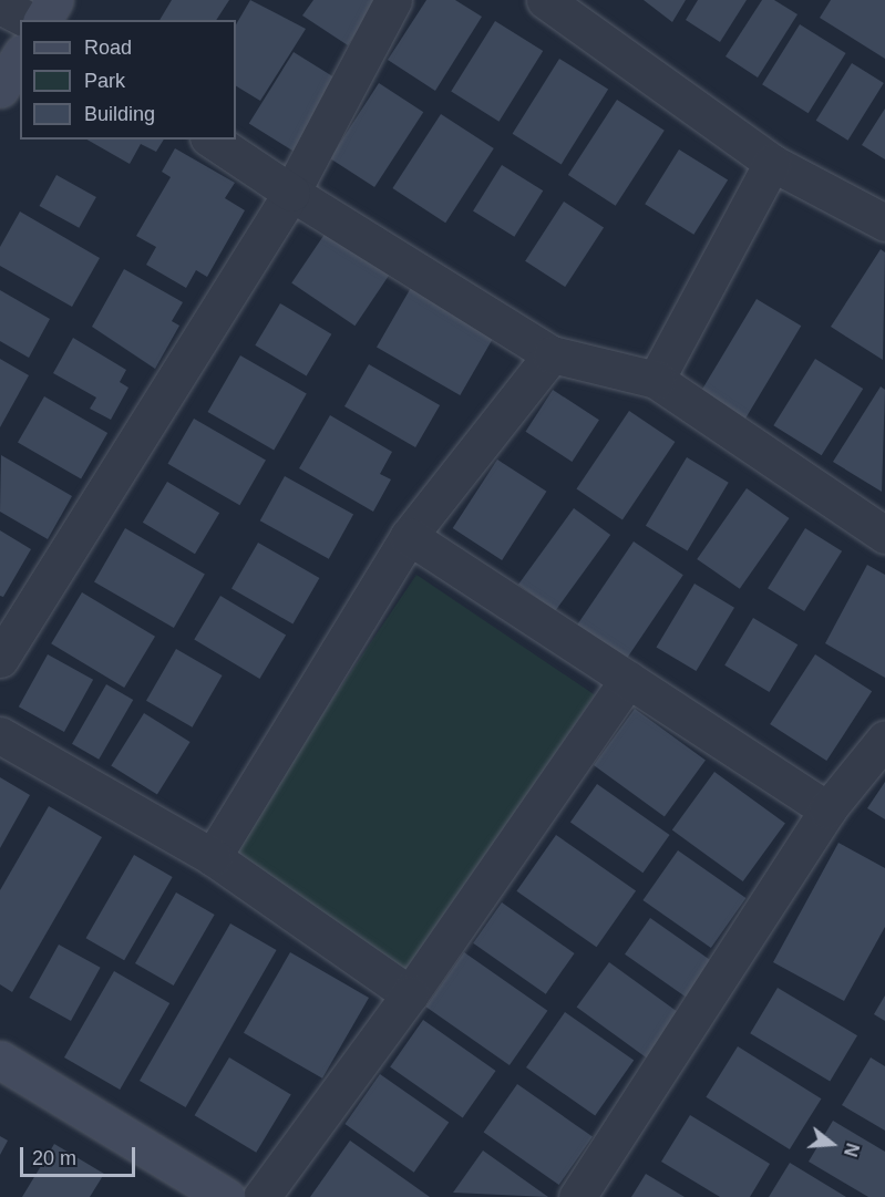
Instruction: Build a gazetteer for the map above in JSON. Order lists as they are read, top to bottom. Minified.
{"legend":["Road","Park","Building"],"scale_bar":"20 m","north":"right"}
